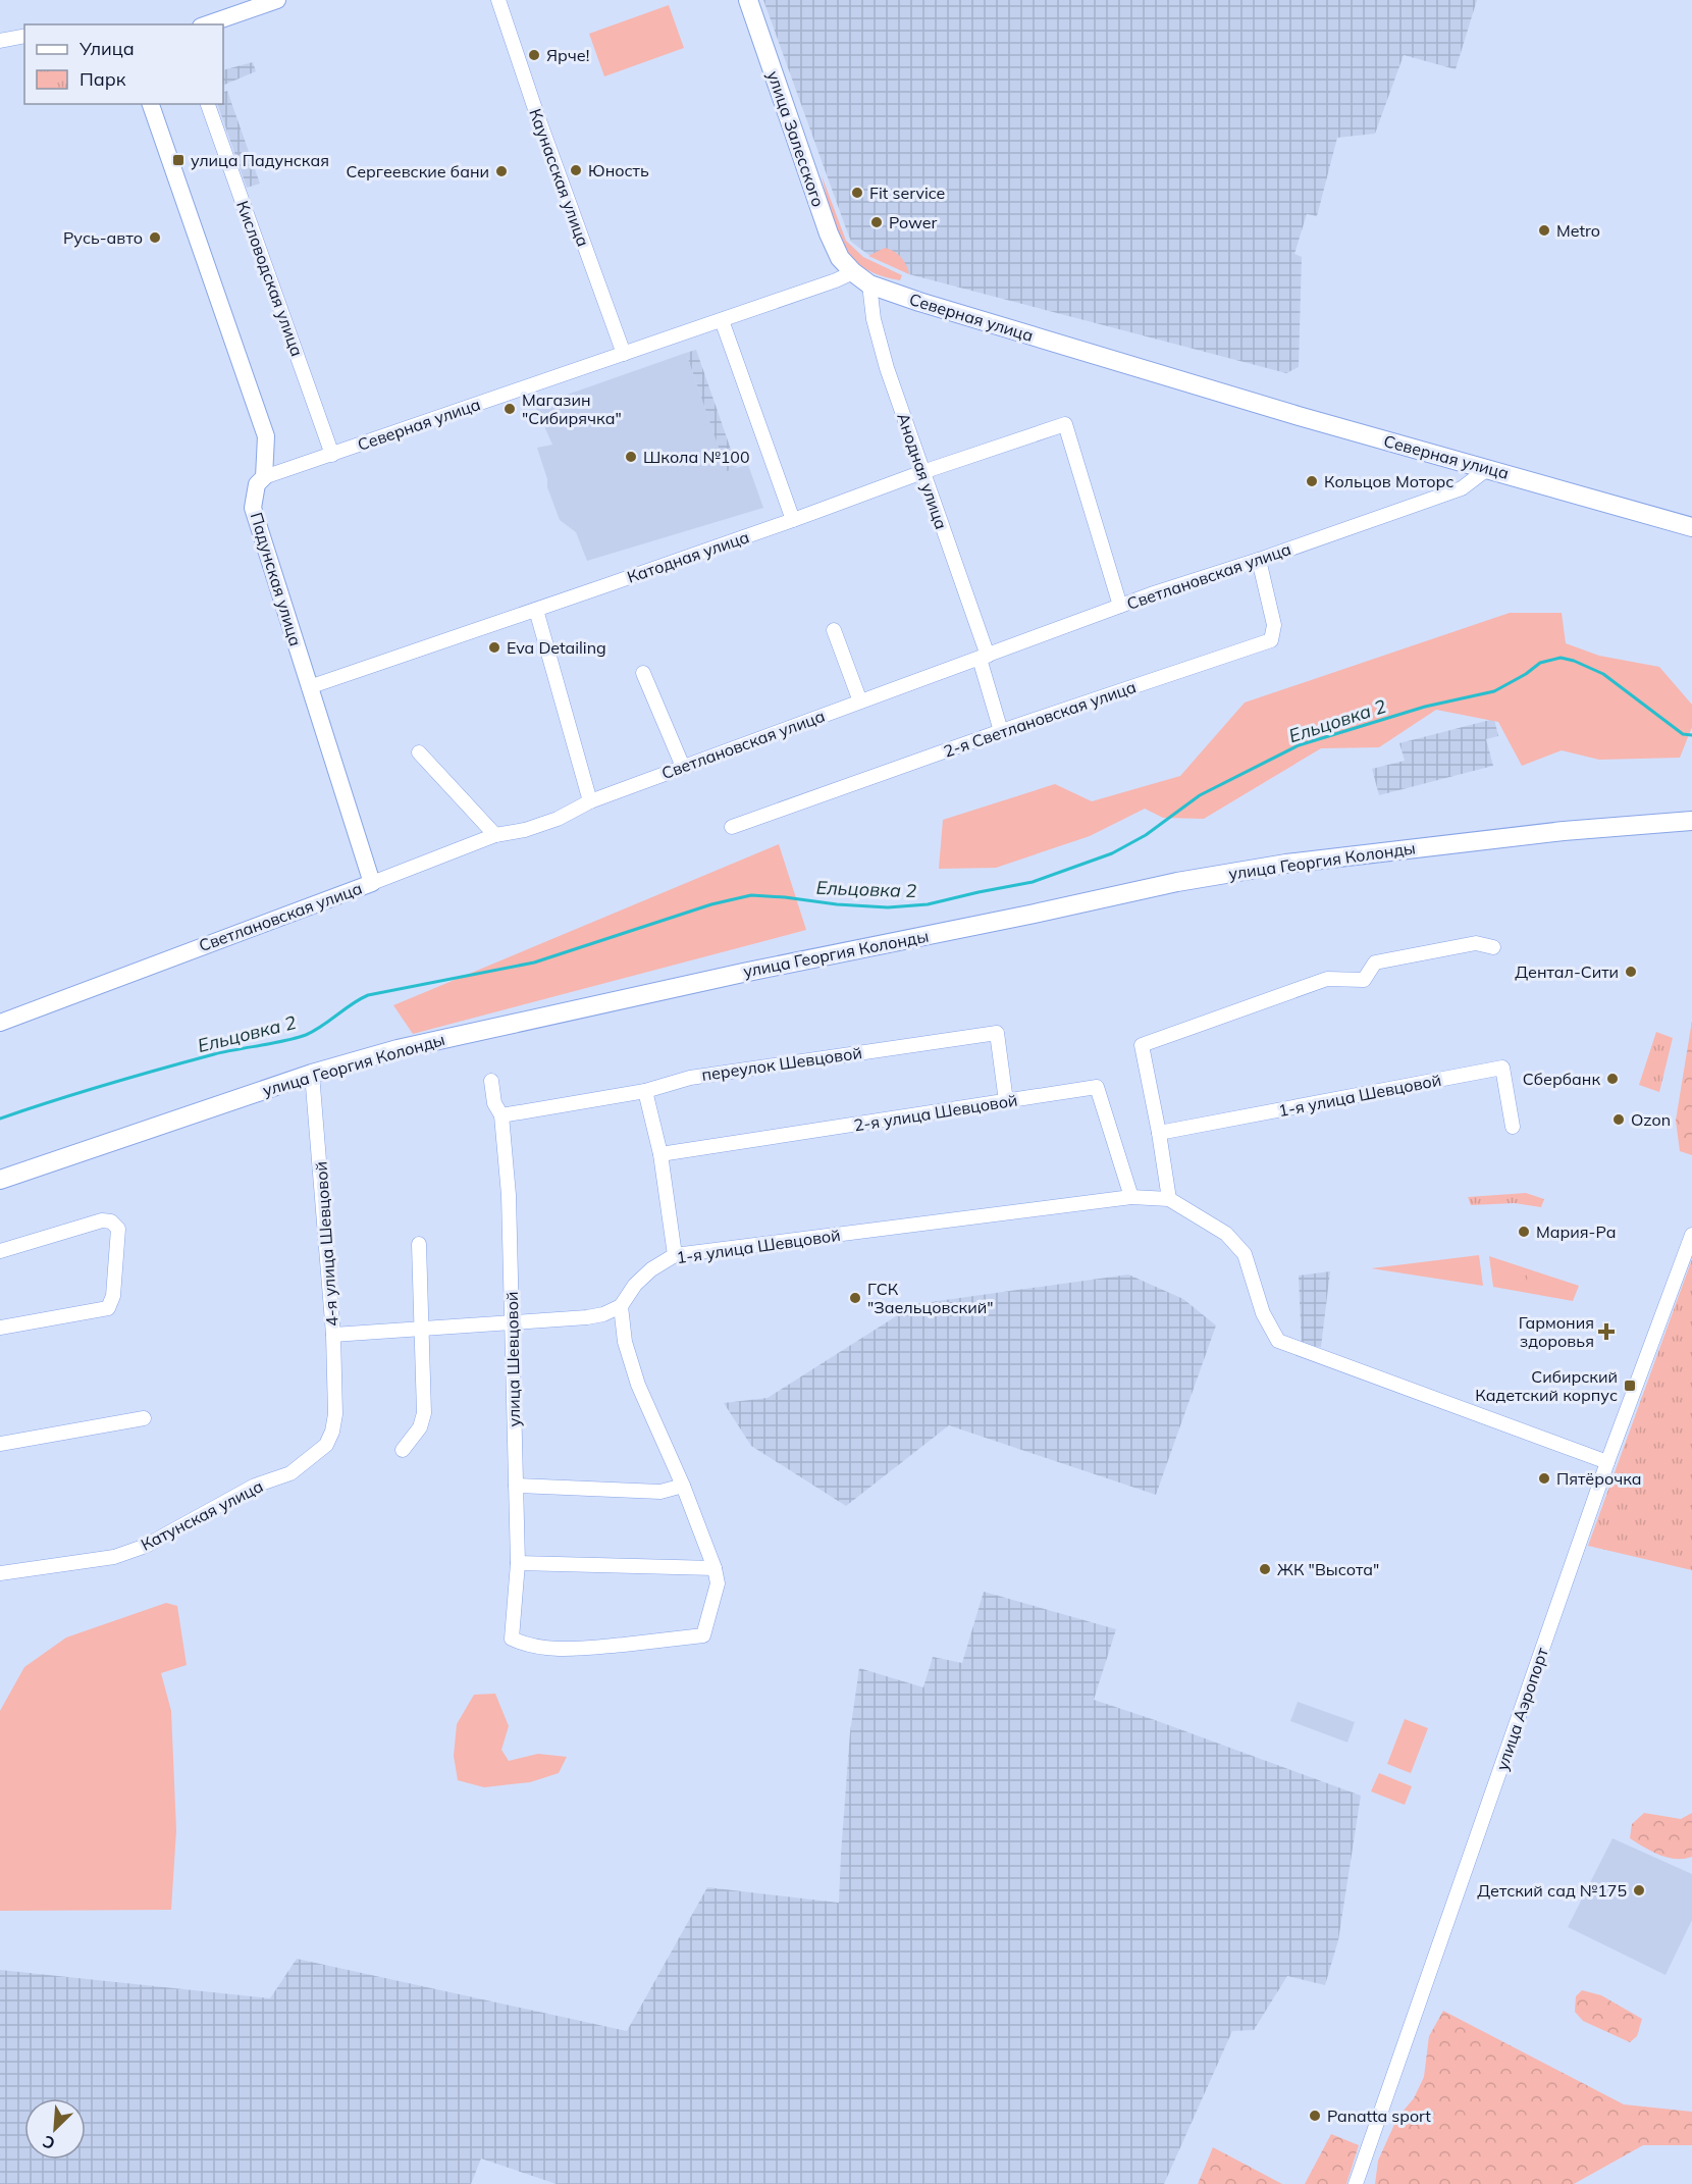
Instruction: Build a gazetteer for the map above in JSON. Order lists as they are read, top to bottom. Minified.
{"streets":{"main road":["улица Залесского","Северная улица","улица Георгия Колонды"],"street":["Каунасская улица","Кисловодская улица","Анодная улица","Катодная улица","Светлановская улица","Падунская улица","2-я Светлановская улица","переулок Шевцовой","1-я улица Шевцовой","2-я улица Шевцовой","4-я улица Шевцовой","улица Шевцовой","Катунская улица","улица Аэропорт"]},"crossings":[["улица Залесского","Северная улица"],["Каунасская улица","Северная улица"],["Кисловодская улица","Северная улица"],["Северная улица","Анодная улица"],["Северная улица","Светлановская улица"],["Северная улица","Падунская улица"],["Анодная улица","Катодная улица"],["Анодная улица","Светлановская улица"],["Анодная улица","2-я Светлановская улица"],["Катодная улица","Светлановская улица"],["Катодная улица","Падунская улица"],["Светлановская улица","Падунская улица"],["Светлановская улица","2-я Светлановская улица"],["улица Георгия Колонды","4-я улица Шевцовой"],["переулок Шевцовой","2-я улица Шевцовой"],["переулок Шевцовой","улица Шевцовой"],["1-я улица Шевцовой","2-я улица Шевцовой"],["4-я улица Шевцовой","Катунская улица"]],"water":["Ельцовка 2"],"places":{"other":["Ярче!","Юность","Сергеевские бани","Fit service","Power","Metro","Русь-авто","Магазин \"Сибирячка\"","Школа №100","Кольцов Моторс","Eva Detailing","Дентал-Сити","Сбербанк","Ozon","Мария-Ра","ГСК \"Заельцовский\"","Пятёрочка","ЖК \"Высота\"","Детский сад №175","Panatta sport"],"transit":["улица Падунская","Сибирский Кадетский корпус"],"health":["Гармония здоровья"]},"legend":["Улица","Парк"],"north":"bottom left"}
